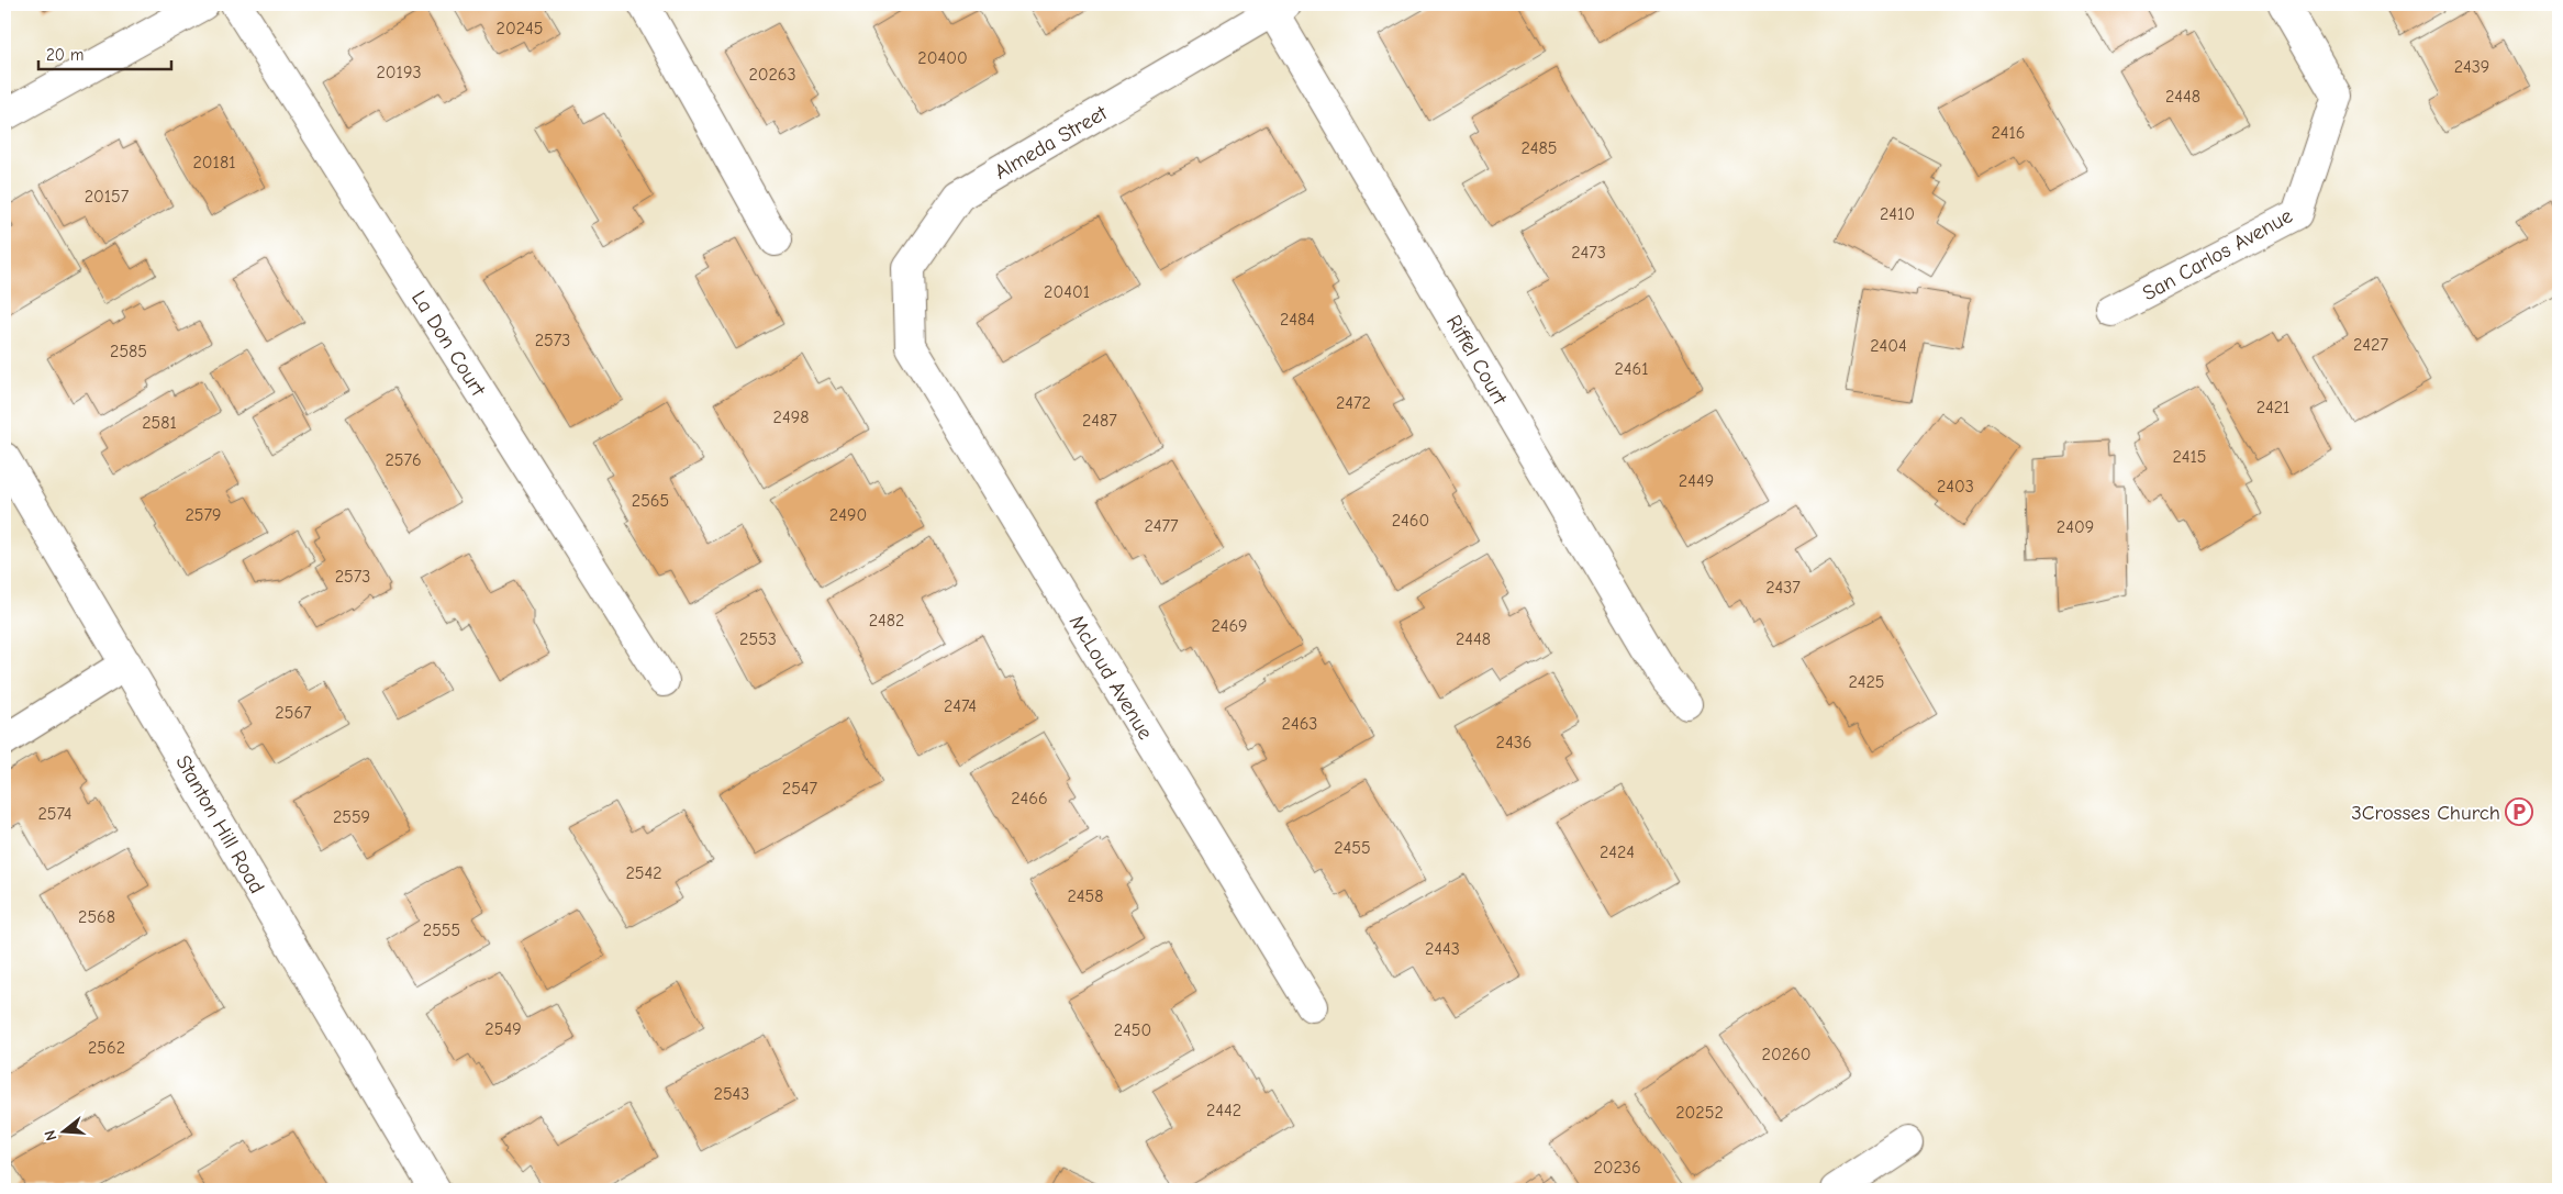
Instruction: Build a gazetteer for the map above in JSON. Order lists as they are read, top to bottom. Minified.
{"streets":{"street":["Almeda Street","San Carlos Avenue","La Don Court","Riffel Court","McLoud Avenue","Stanton Hill Road"]},"crossings":[["Almeda Street","Riffel Court"],["Almeda Street","McLoud Avenue"]],"places":{"parking":["3Crosses Church"]},"house_numbers":["20245","20400","2439","20193","20263","2448","2416","2485","20181","20157","2410","2473","20401","2484","2573","2427","2404","2585","2461","2472","2421","2498","2487","2581","2415","2576","2449","2403","2565","2579","2490","2460","2477","2409","2573","2437","2482","2469","2553","2448","2425","2474","2567","2463","2436","2547","2466","2574","2559","2455","2424","2542","2458","2568","2555","2443","2549","2450","2562","20260","2543","2442","20252","20236"],"scale_bar":"20 m","north":"left"}
